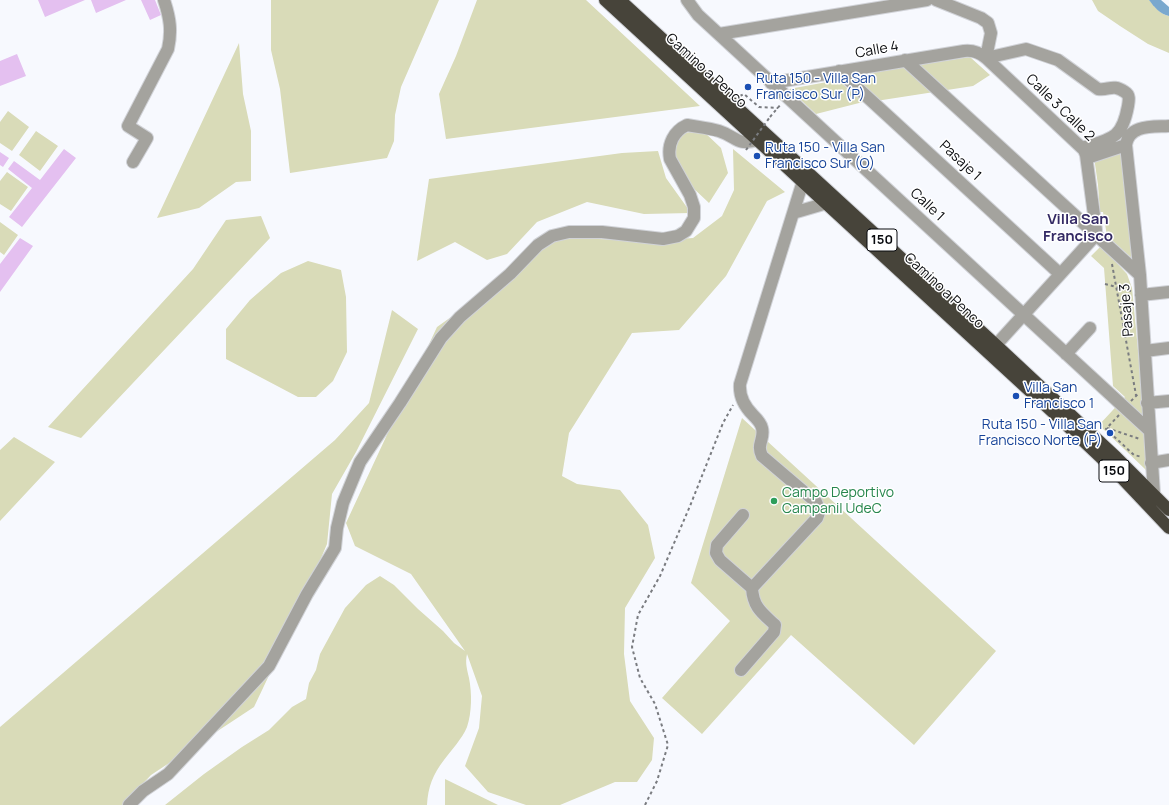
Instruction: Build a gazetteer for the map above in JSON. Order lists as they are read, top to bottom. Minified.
{"streets":{"highway":["Camino a Penco","150"],"street":["Calle 4","Calle 3 Calle 2","Pasaje 1","Calle 1","Pasaje 3"]},"crossings":[["Calle 4","Calle 3 Calle 2"],["Calle 4","Pasaje 1"],["Calle 4","Calle 1"],["Calle 4","Pasaje 3"],["Camino a Penco","Pasaje 3"],["Calle 3 Calle 2","Pasaje 3"],["Calle 1","Pasaje 3"]],"districts":["Villa San Francisco"],"places":["Ruta 150 - Villa San Francisco Sur (P)","Ruta 150 - Villa San Francisco Sur (O)","Villa San Francisco 1","Ruta 150 - Villa San Francisco Norte (P)","Campo Deportivo Campanil UdeC"]}
